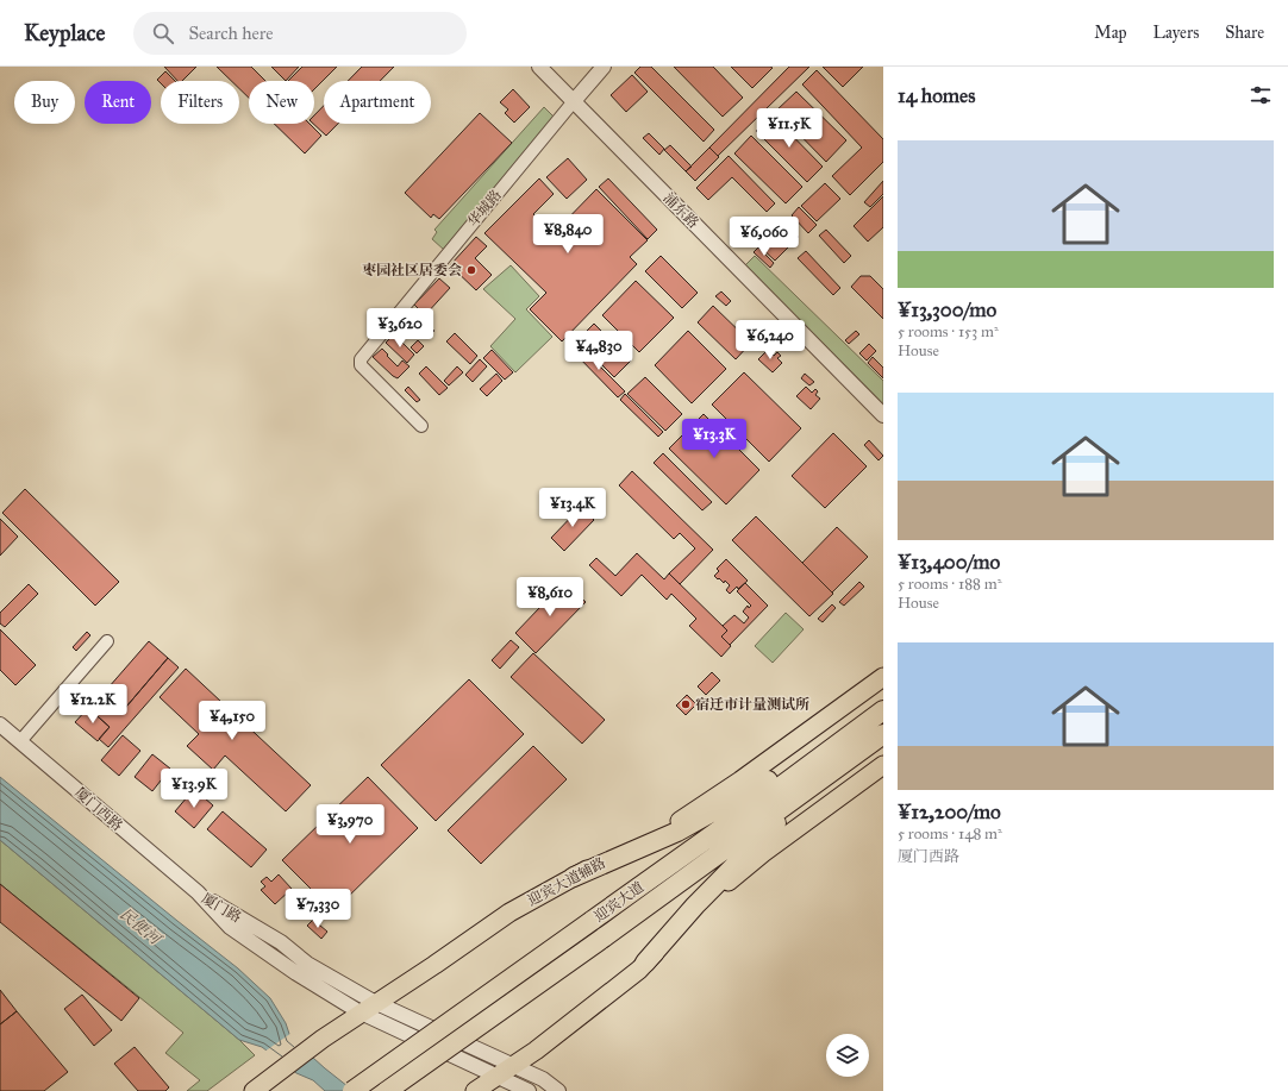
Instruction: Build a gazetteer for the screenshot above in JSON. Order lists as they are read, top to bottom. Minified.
{"streets":{"highway":["迎宾大道"],"main road":["迎宾大道辅路"],"street":["华城路","浦东路","厦门西路","厦门路"]},"crossings":[["华城路","浦东路"],["厦门西路","厦门路"],["迎宾大道辅路","厦门路"]],"water":["民便河"],"places":["枣园社区居委会","宿迁市计量测试所"],"page":{"header":"Keyplace","search":"Search here","nav":["Map","Layers","Share"],"heading":"14 homes","chip":["Buy","Rent","Filters","New","Apartment"],"price":["¥11.5K","¥8,840","¥6,060","¥3,620","¥6,240","¥4,830","¥13.3K","¥13.4K","¥8,610","¥12.2K","¥4,150","¥13.9K","¥3,970","¥7,330"],"list":[{"name":"¥13,300/mo","note":"5 rooms · 153 m² · House"},{"name":"¥13,400/mo","note":"5 rooms · 188 m² · House"},{"name":"¥12,200/mo","note":"5 rooms · 148 m² · 厦门西路"}]}}
